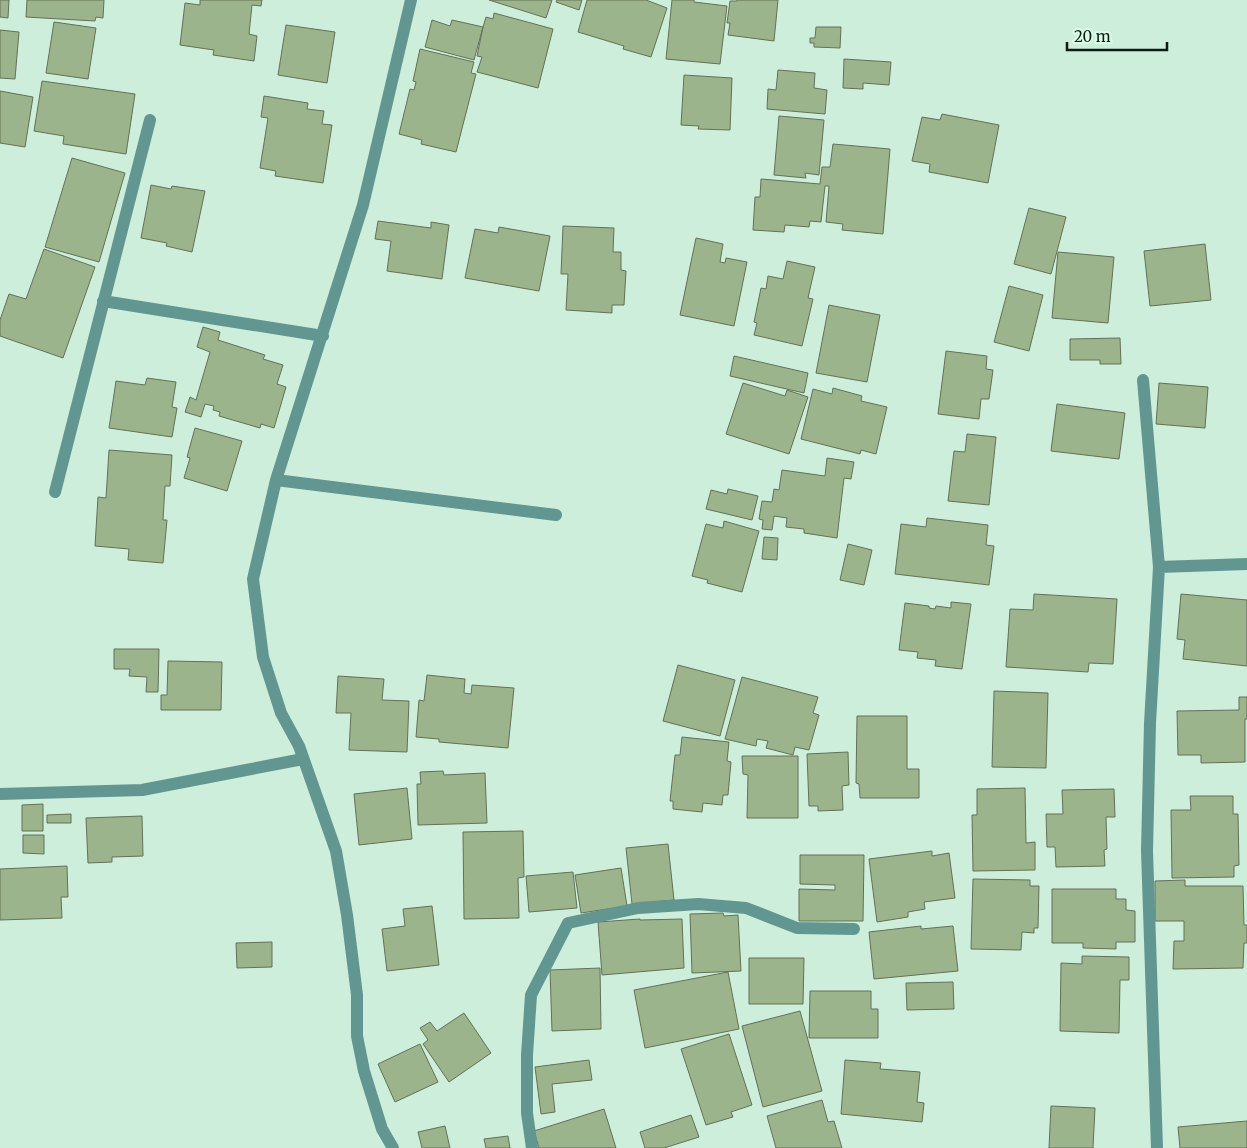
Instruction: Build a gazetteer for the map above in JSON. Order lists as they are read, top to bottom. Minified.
{"scale_bar":"20 m"}
